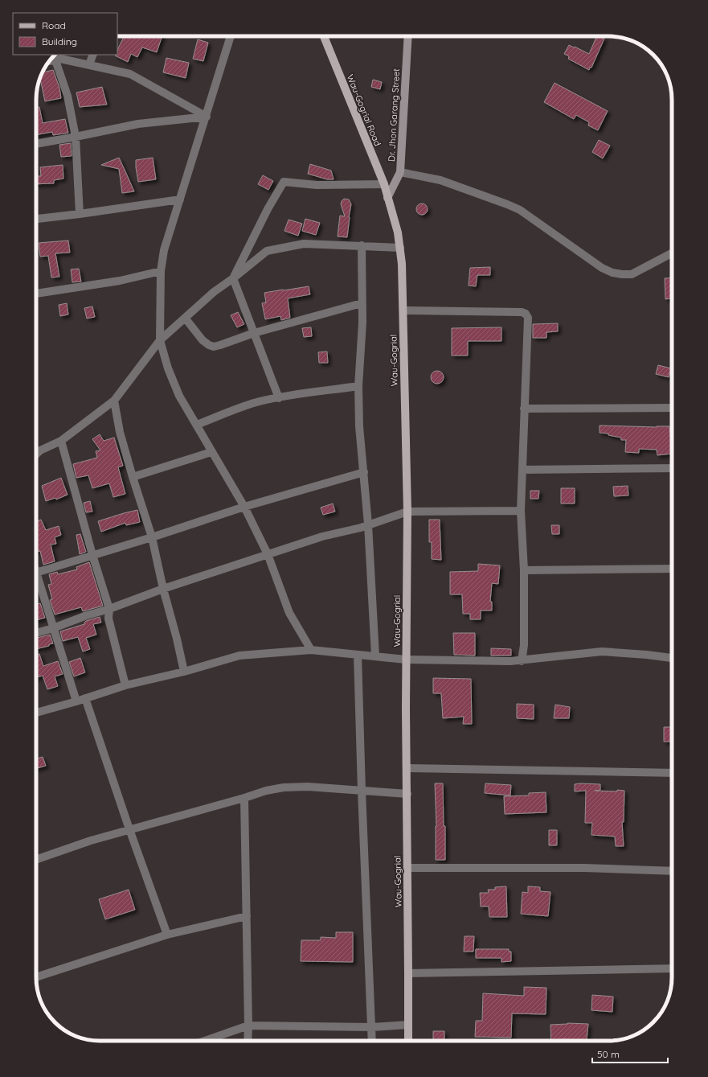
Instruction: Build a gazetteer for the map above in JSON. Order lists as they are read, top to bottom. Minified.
{"streets":{"main road":["Wau-Gogrial Road","Wau-Gogrial"],"street":["Dr. Jhon Garang Street"]},"crossings":[["Wau-Gogrial Road","Dr. Jhon Garang Street"],["Wau-Gogrial Road","Wau-Gogrial"],["Dr. Jhon Garang Street","Wau-Gogrial"]],"legend":["Road","Building"],"scale_bar":"50 m"}
